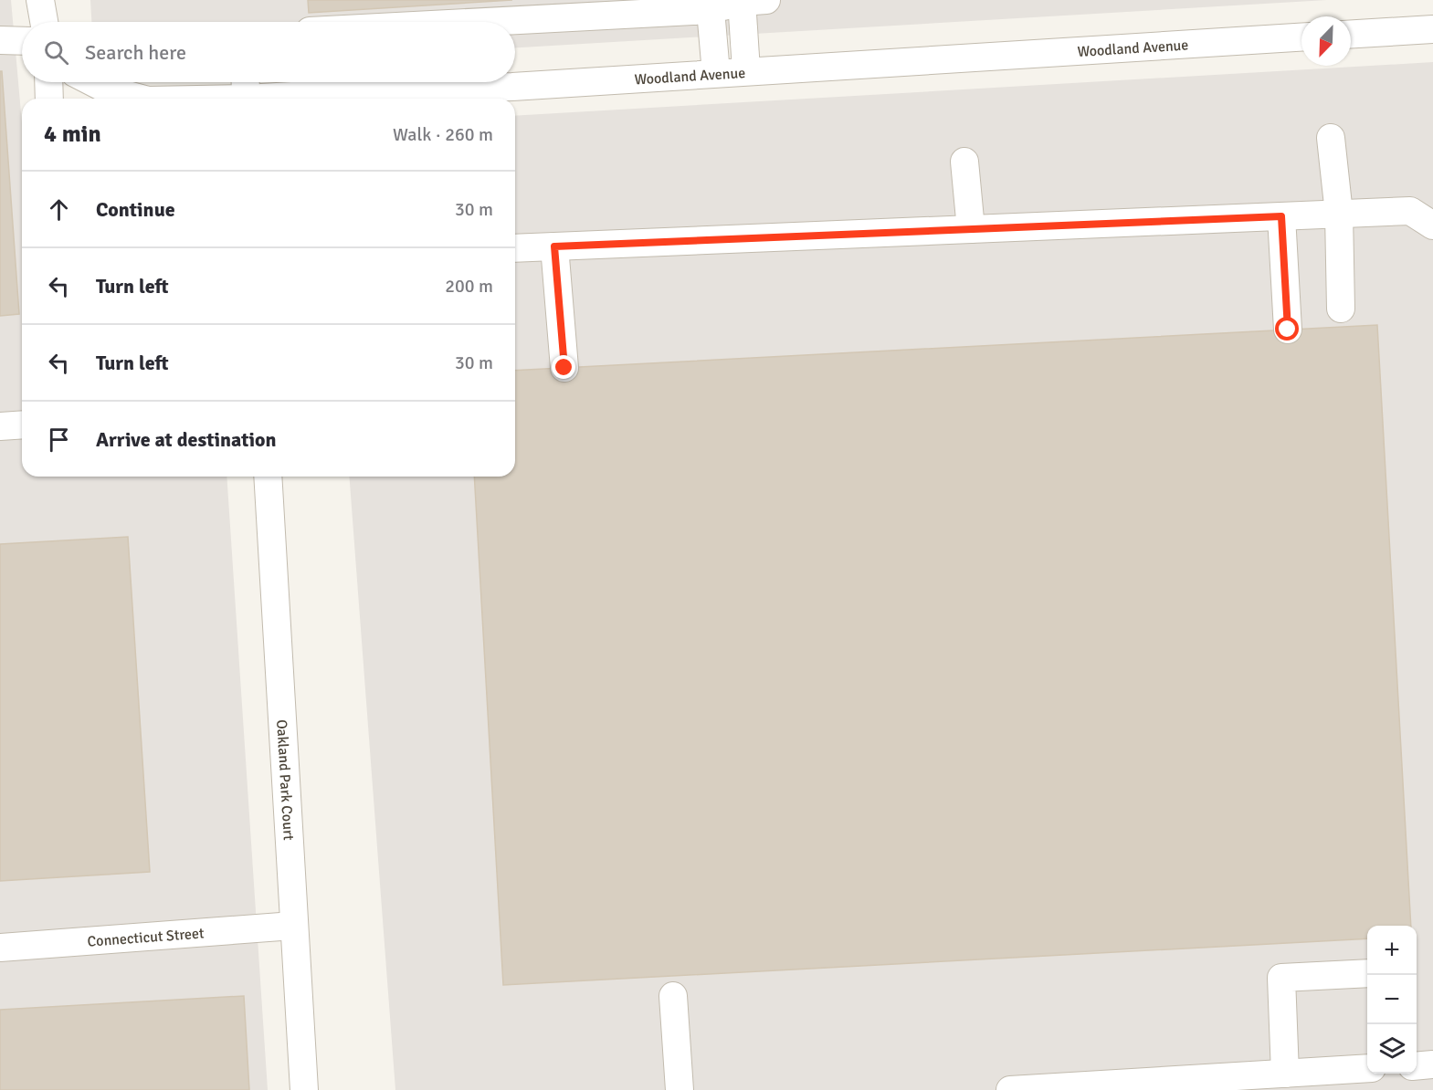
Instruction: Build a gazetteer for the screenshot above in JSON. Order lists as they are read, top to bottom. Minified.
{"streets":{"street":["Woodland Avenue","Oakland Park Court","Connecticut Street"]},"crossings":[["Oakland Park Court","Connecticut Street"]],"north":"bottom left","page":{"search":"Search here","heading":["4 min","Walk · 260 m"],"list":[["Continue","30 m"],["Turn left","200 m"],["Turn left","30 m"],"Arrive at destination"],"map_buttons":["+","−"]}}
